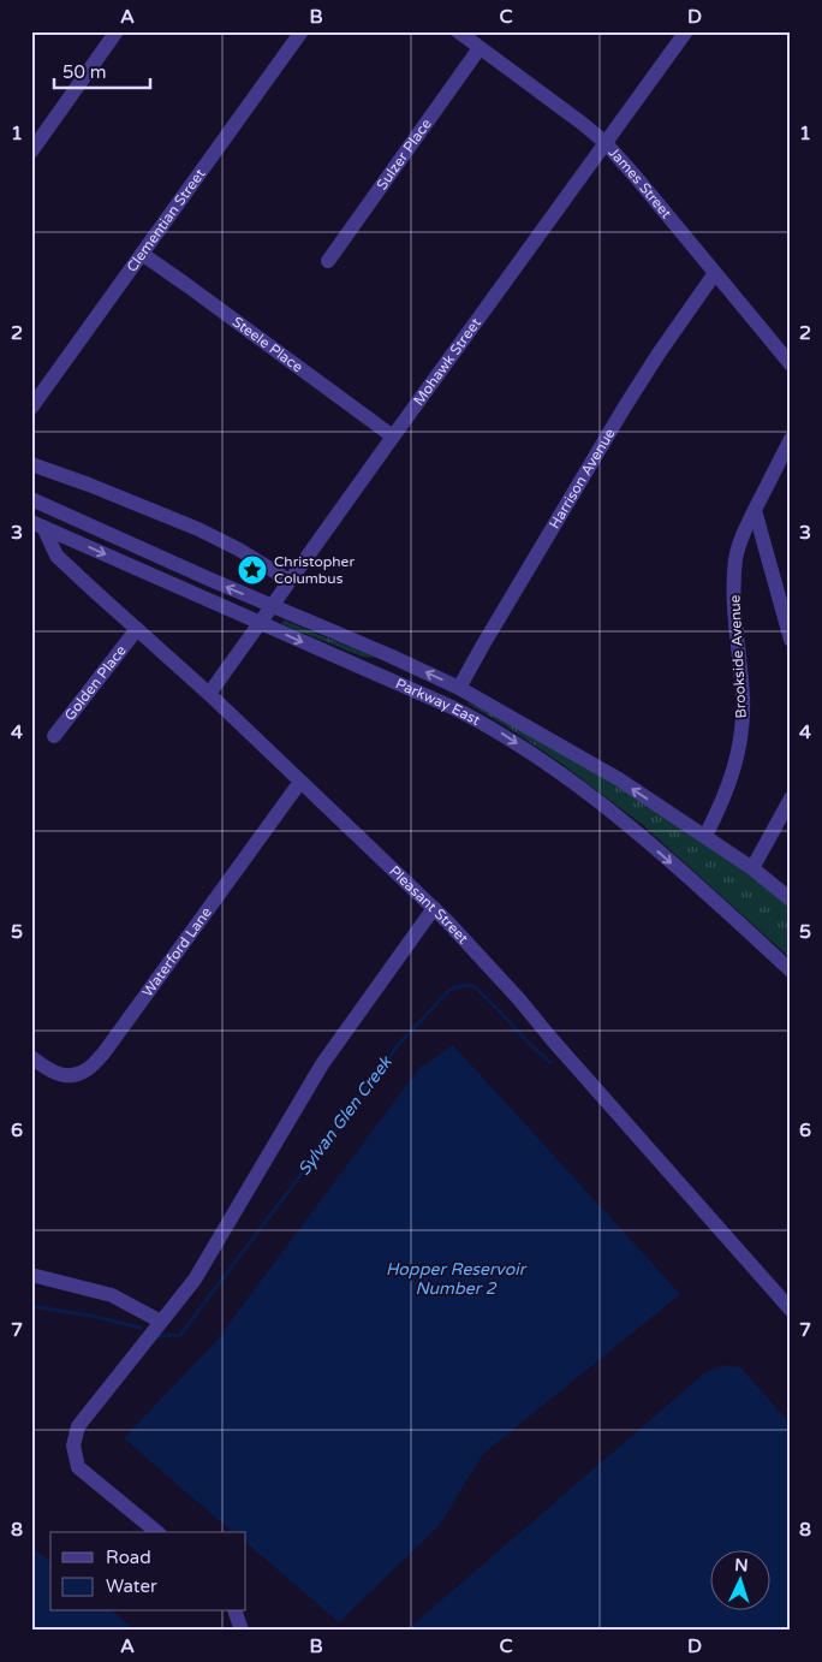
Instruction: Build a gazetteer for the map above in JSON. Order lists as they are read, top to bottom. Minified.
{"streets":{"street":["Sulzer Place","James Street","Clementian Street","Steele Place","Mohawk Street","Harrison Avenue","Brookside Avenue","Golden Place","Parkway East","Pleasant Street","Waterford Lane"]},"crossings":[["Sulzer Place","James Street"],["James Street","Mohawk Street"],["James Street","Harrison Avenue"],["Clementian Street","Steele Place"],["Steele Place","Mohawk Street"],["Mohawk Street","Parkway East"],["Mohawk Street","Pleasant Street"],["Harrison Avenue","Parkway East"],["Brookside Avenue","Parkway East"],["Golden Place","Pleasant Street"],["Parkway East","Pleasant Street"],["Pleasant Street","Waterford Lane"]],"water":["Sylvan Glen Creek","Hopper Reservoir Number 2"],"places":{"place":["Christopher Columbus"]},"legend":["Road","Water"],"scale_bar":"50 m","north":"top","grid":{"columns":["A","B","C","D"],"rows":["1","2","3","4","5","6","7","8"]}}
